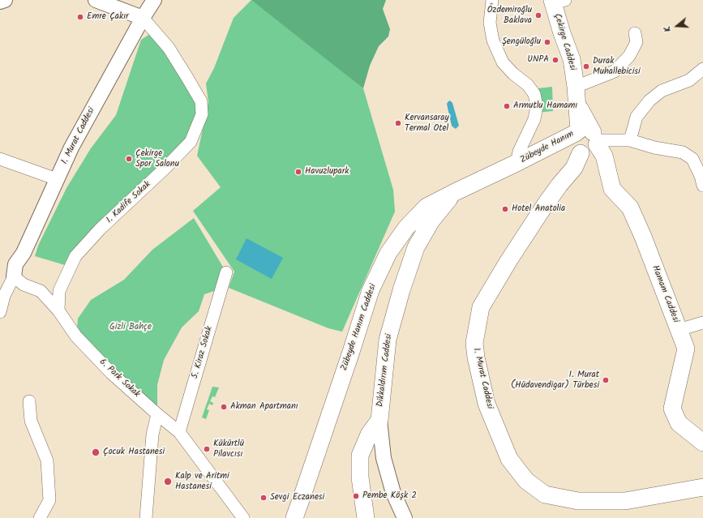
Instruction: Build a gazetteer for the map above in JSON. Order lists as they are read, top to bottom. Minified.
{"streets":{"main road":["Çekirge Caddesi","1. Murat Caddesi","Zübeyde Hanım","Hamam Caddesi","Zübeyde Hanım Caddesi","Dikkaldırım Caddesi"],"street":["1. Kadife Sokak","5. Kiraz Sokak","6. Park Sokak"]},"crossings":[["Çekirge Caddesi","1. Murat Caddesi"],["Çekirge Caddesi","Zübeyde Hanım"],["Çekirge Caddesi","Hamam Caddesi"],["1. Murat Caddesi","Zübeyde Hanım"],["1. Murat Caddesi","1. Kadife Sokak"],["1. Murat Caddesi","Hamam Caddesi"],["1. Murat Caddesi","6. Park Sokak"],["Zübeyde Hanım","Hamam Caddesi"],["Zübeyde Hanım","Zübeyde Hanım Caddesi"],["1. Kadife Sokak","6. Park Sokak"],["Zübeyde Hanım Caddesi","Dikkaldırım Caddesi"],["5. Kiraz Sokak","6. Park Sokak"]],"parks":["Gizli Bahçe"],"places":["Özdemiroğlu Baklava","Emre Çakır","Şengüloğlu","UNPA","Durak Muhallebicisi","Armutlu Hamamı","Kervansaray Termal Otel","Çekirge Spor Salonu","Havuzlupark","Hotel Anatolia","I. Murat (Hüdavendigar) Türbesi","Akman Apartmanı","Kükürtlü Pilavcısı","Çocuk Hastanesi","Kalp ve Aritmi Hastanesi","Pembe Köşk 2","Sevgi Eczanesi"],"north":"left"}
